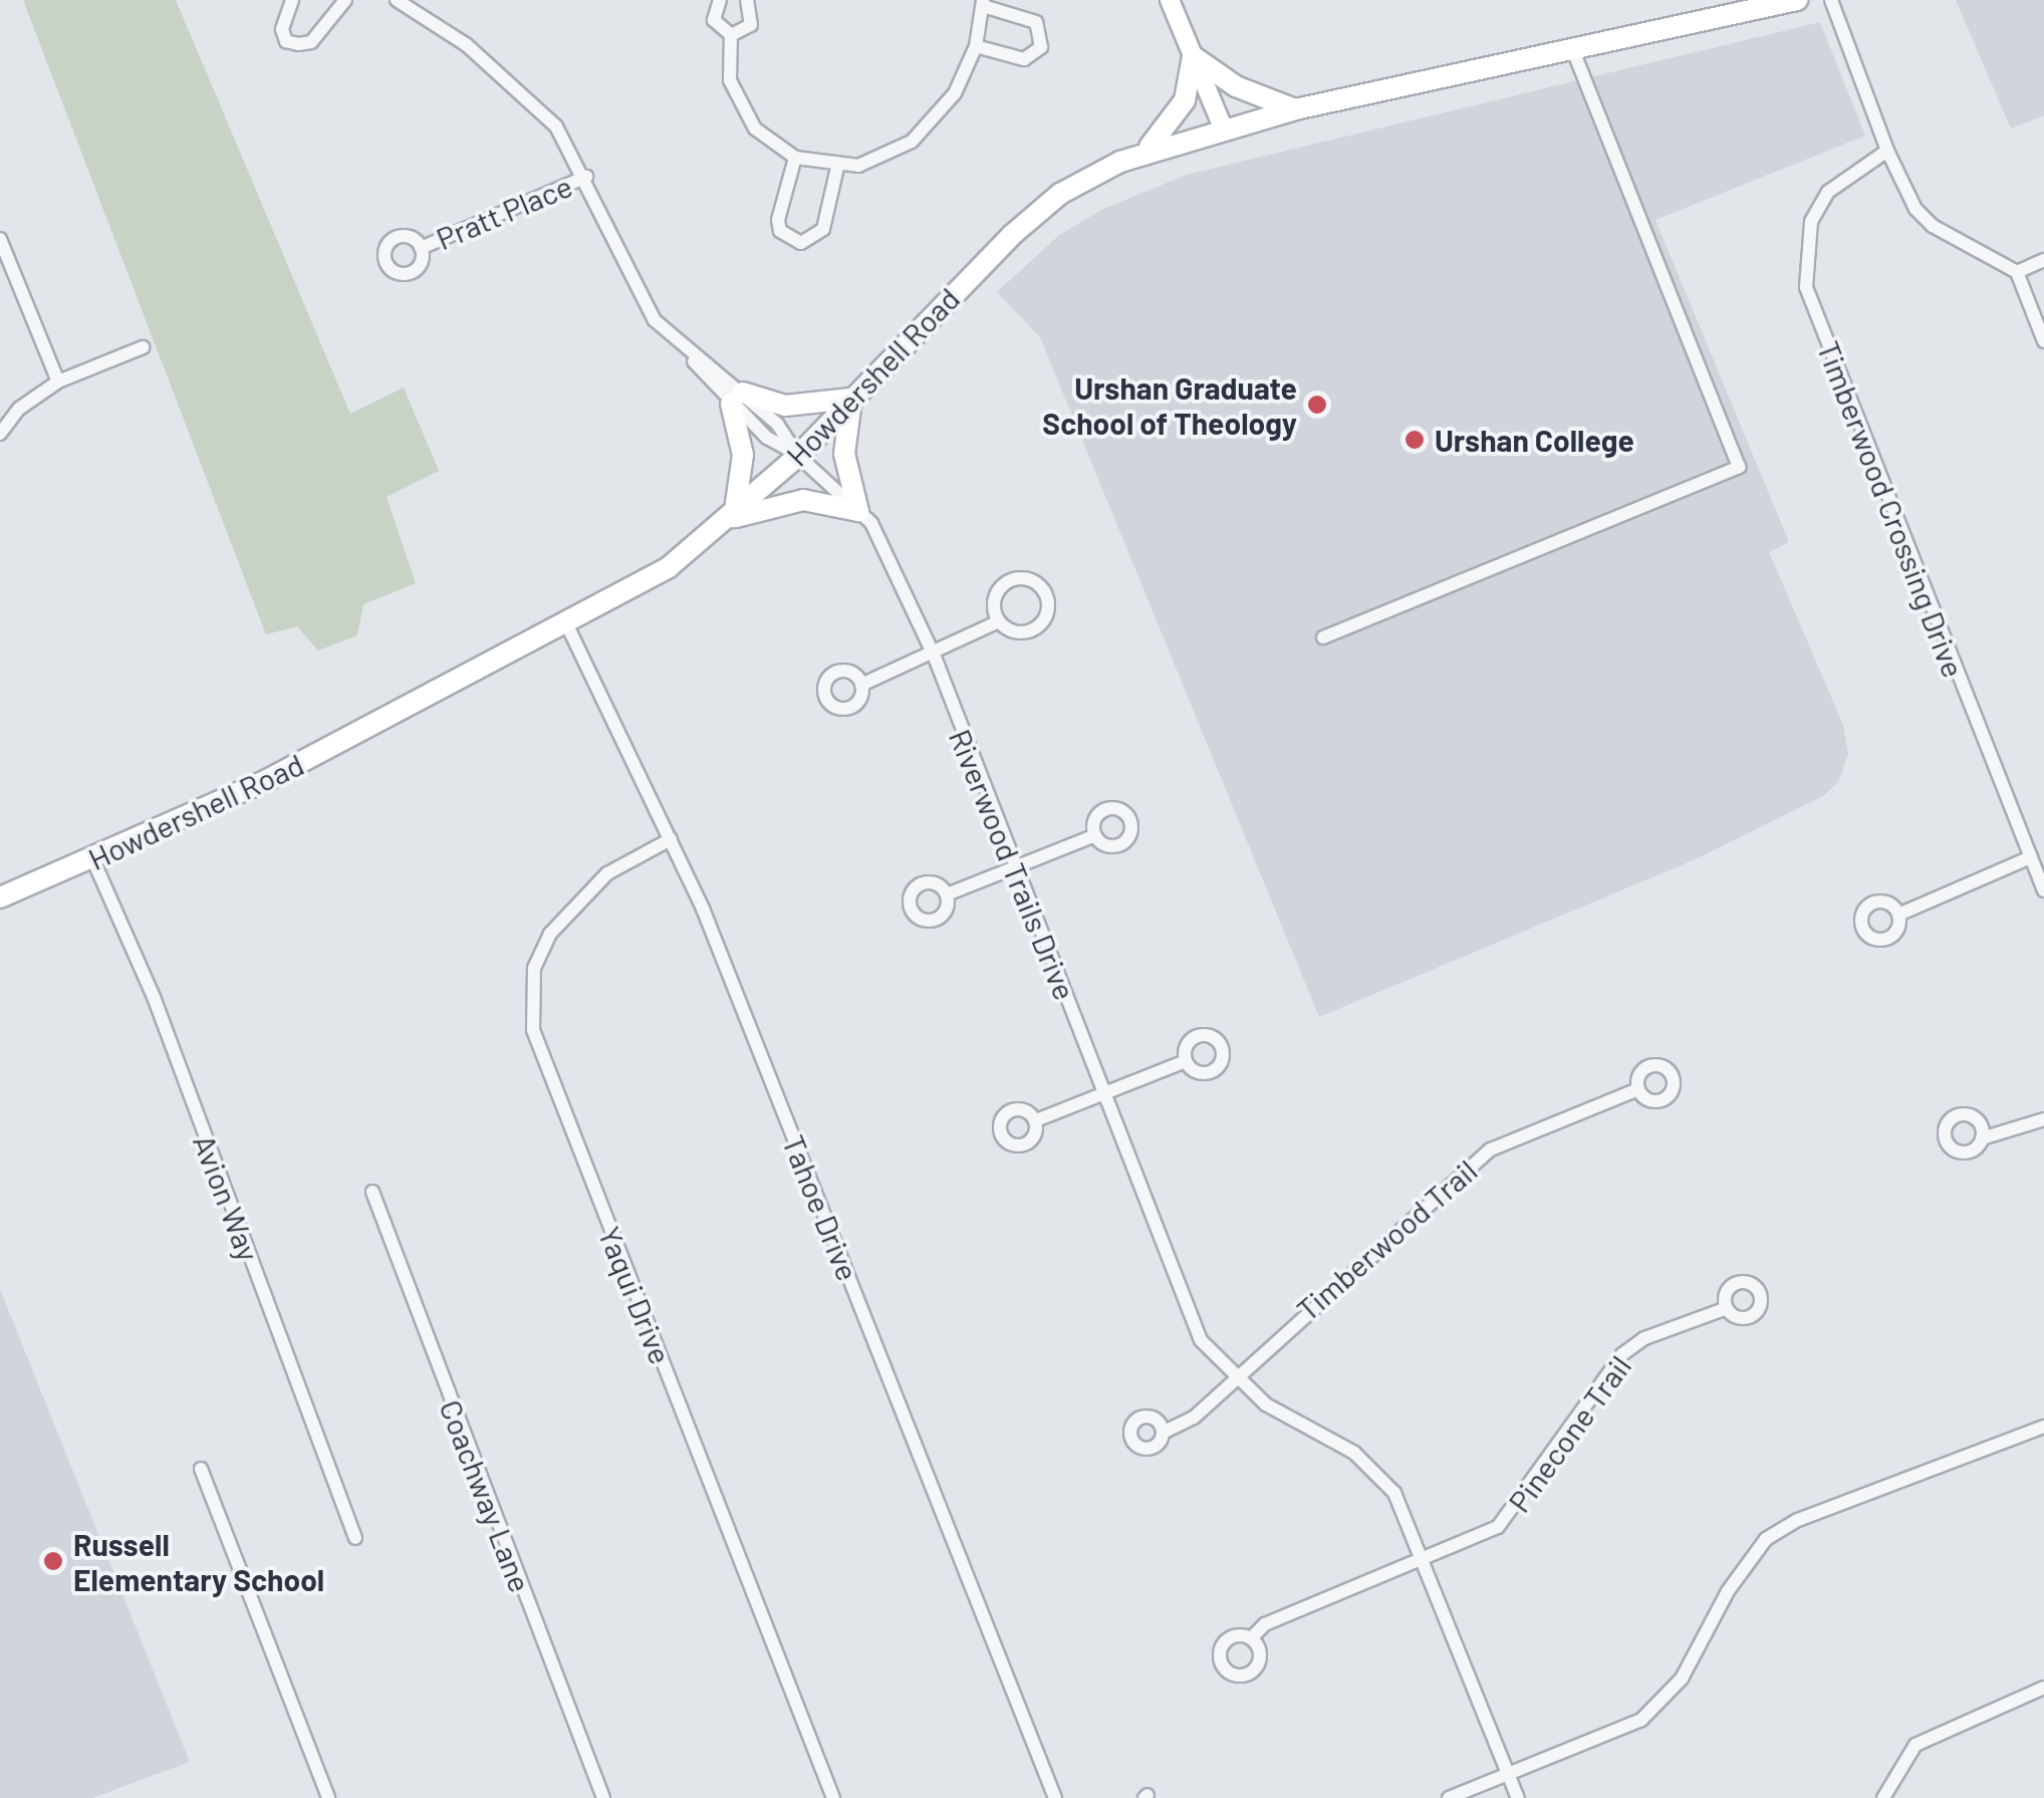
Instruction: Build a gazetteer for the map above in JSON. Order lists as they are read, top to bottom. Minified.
{"streets":{"main road":["Howdershell Road"],"street":["Pratt Place","Timberwood Crossing Drive","Riverwood Trails Drive","Avion Way","Tahoe Drive","Timberwood Trail","Yaqui Drive","Pinecone Trail","Coachway Lane"]},"crossings":[["Pratt Place","Riverwood Trails Drive"],["Howdershell Road","Riverwood Trails Drive"],["Howdershell Road","Avion Way"],["Howdershell Road","Tahoe Drive"],["Riverwood Trails Drive","Timberwood Trail"],["Riverwood Trails Drive","Pinecone Trail"],["Tahoe Drive","Yaqui Drive"]],"places":["Urshan Graduate School of Theology","Urshan College","Russell Elementary School"]}
